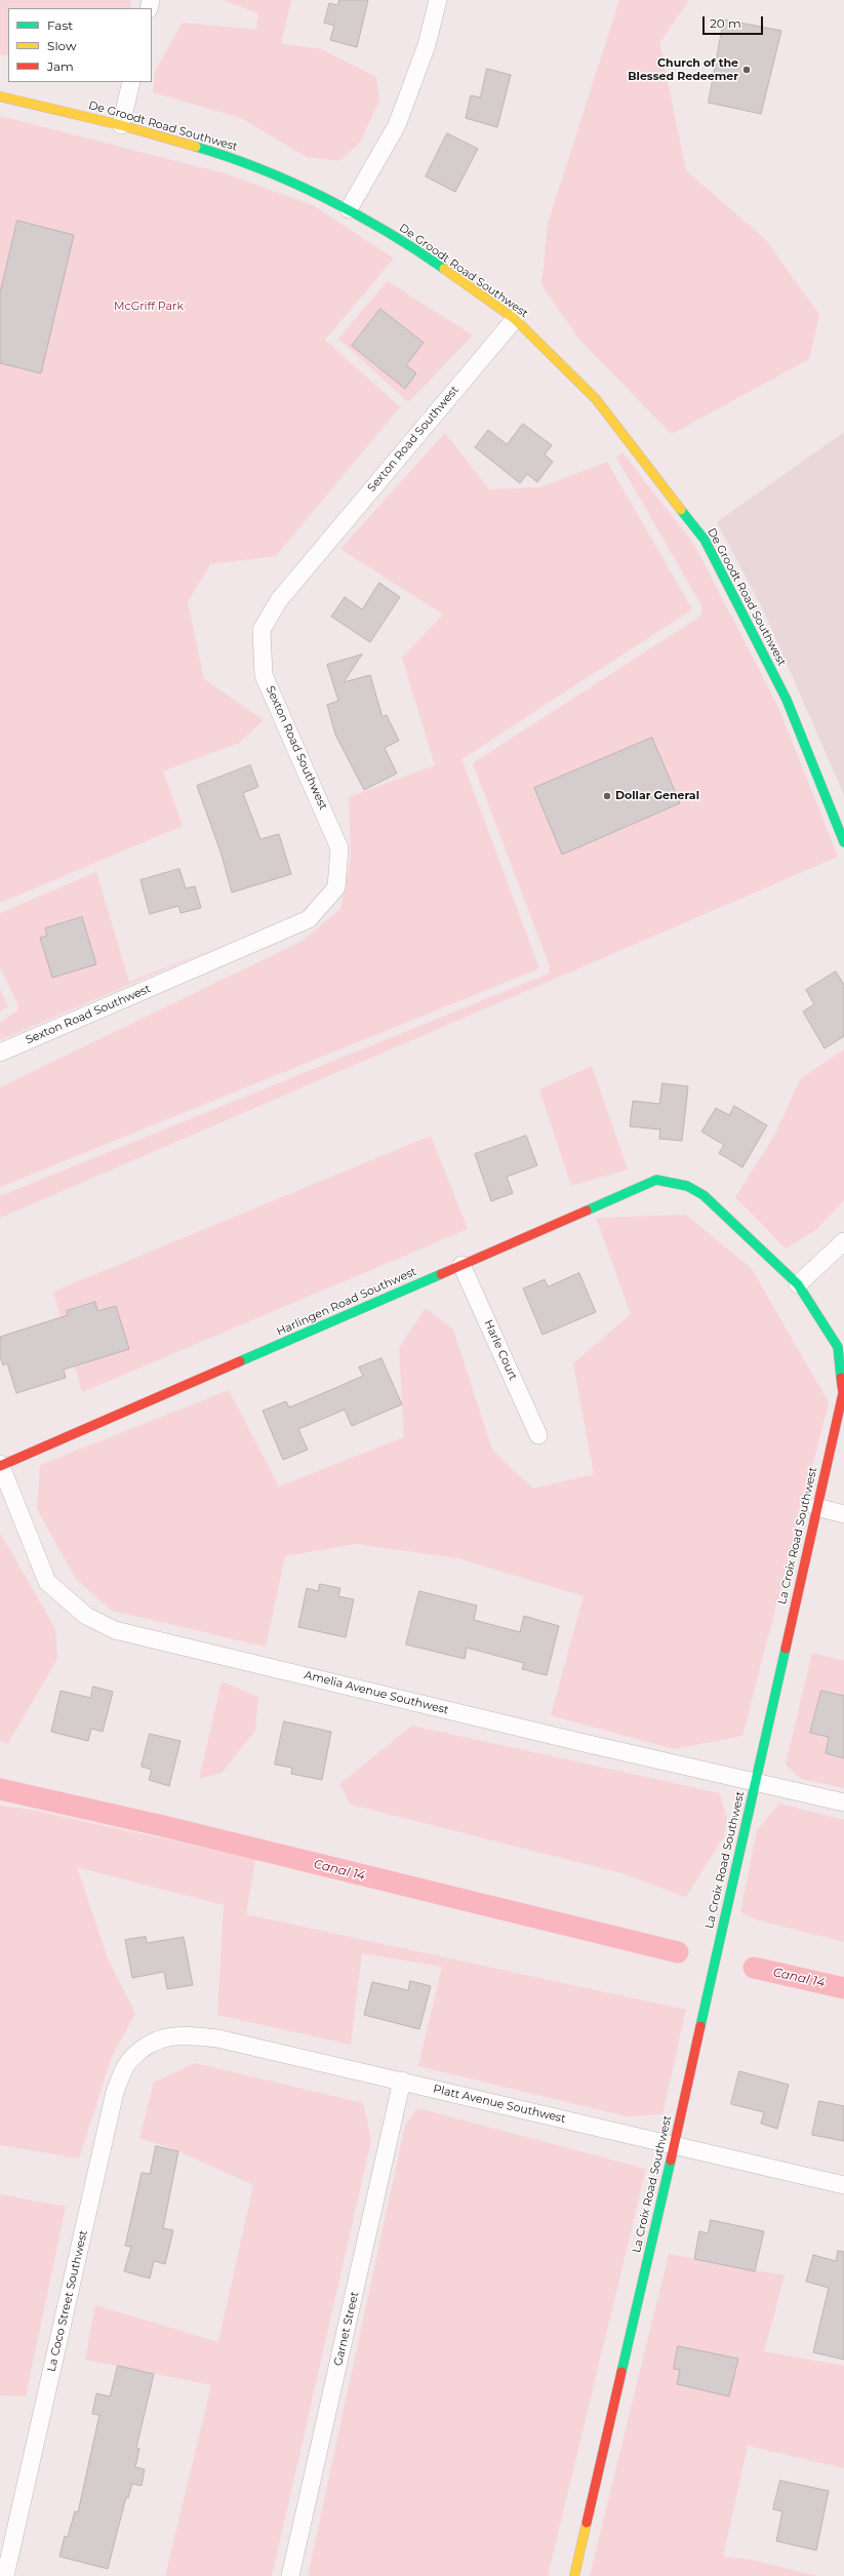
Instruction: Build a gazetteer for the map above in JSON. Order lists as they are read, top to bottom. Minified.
{"streets":{"street":["De Groodt Road Southwest","Sexton Road Southwest","Harlingen Road Southwest","Harle Court","La Croix Road Southwest","Amelia Avenue Southwest","Platt Avenue Southwest","La Coco Street Southwest","Garnet Street"]},"crossings":[["De Groodt Road Southwest","Sexton Road Southwest"],["Harlingen Road Southwest","Harle Court"],["Harlingen Road Southwest","La Croix Road Southwest"],["Harlingen Road Southwest","Amelia Avenue Southwest"],["La Croix Road Southwest","Amelia Avenue Southwest"],["La Croix Road Southwest","Platt Avenue Southwest"],["Platt Avenue Southwest","La Coco Street Southwest"],["Platt Avenue Southwest","Garnet Street"]],"water":["Canal 14"],"parks":["McGriff Park"],"places":["Church of the Blessed Redeemer","Dollar General"],"legend":["Fast","Slow","Jam"],"scale_bar":"20 m"}
